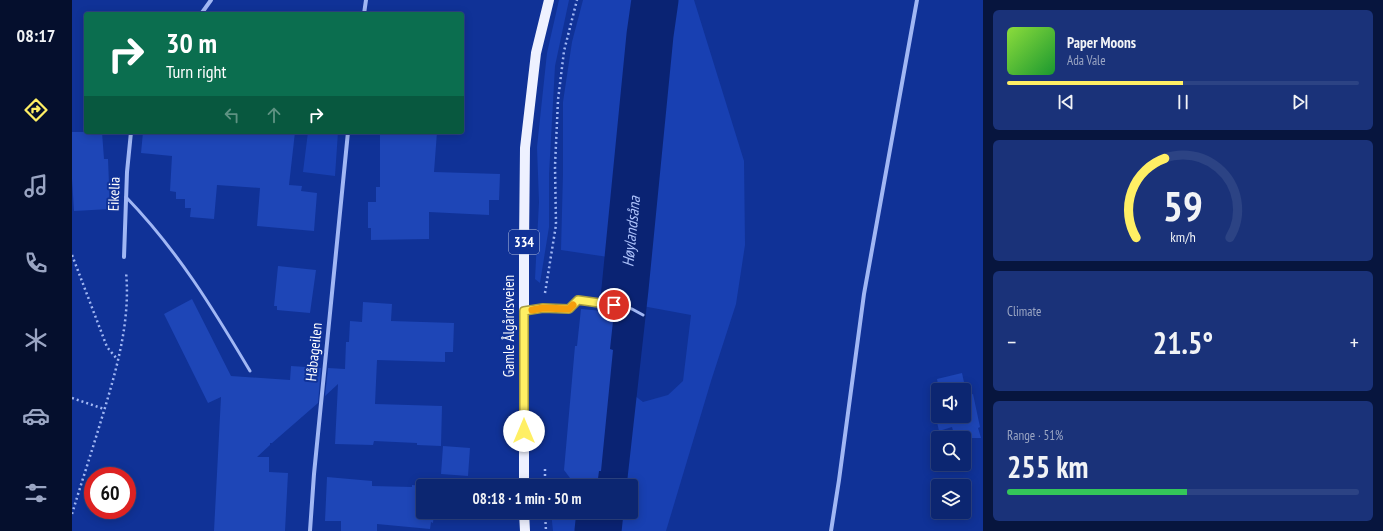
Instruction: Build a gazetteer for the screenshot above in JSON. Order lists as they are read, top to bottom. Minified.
{"streets":{"main road":["334","Gamle Ålgårdsveien"],"street":["Eikelia","Håbageilen"]},"water":["Høylandsåna"],"page":{"tabs":"08:17","turn":["30 m","Turn right"],"song":["Paper Moons","Ada Vale"],"tile":["Climate",["Range · 51%","255 km"]],"heat":["−","21.5°","+"],"limit":"60","trip":"08:18 · 1 min · 50 m","gauge":["59","km/h"]}}
